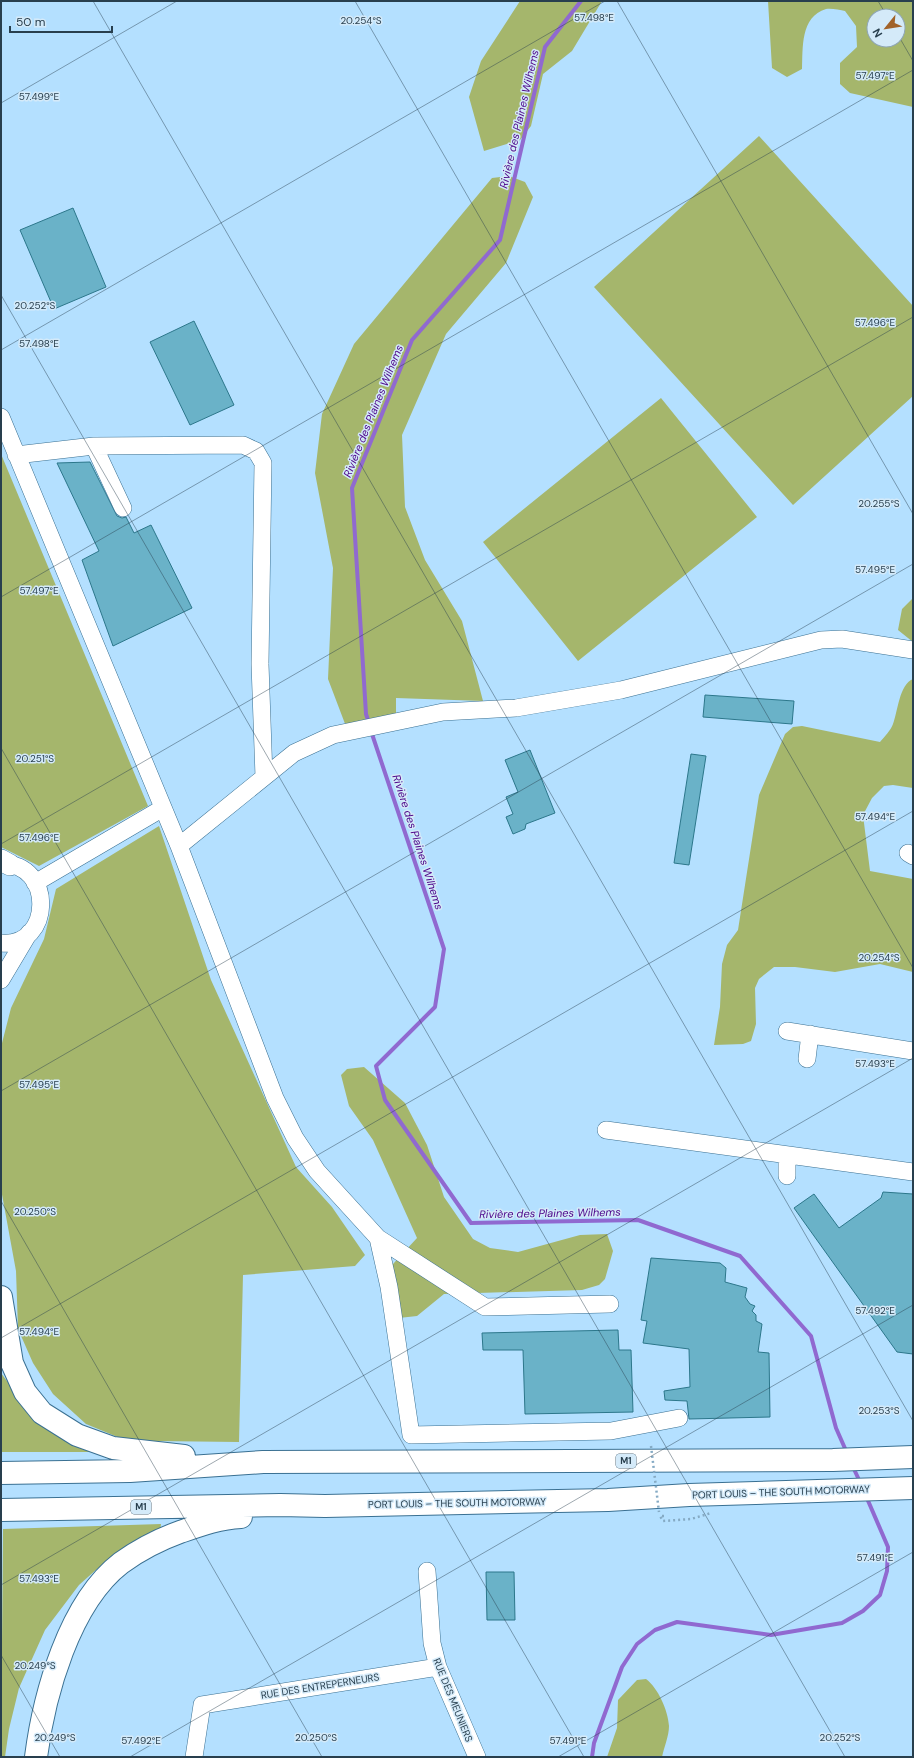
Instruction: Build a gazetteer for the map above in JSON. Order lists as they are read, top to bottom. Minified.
{"streets":{"highway":["M1","PORT LOUIS – THE SOUTH MOTORWAY"],"street":["RUE DES ENTREPERNEURS","RUE DES MEUNIERS"]},"crossings":[["RUE DES ENTREPERNEURS","RUE DES MEUNIERS"]],"water":["Rivière des Plaines Wilhems"],"scale_bar":"50 m","north":"bottom left","coordinates":["57.498°E","20.254°S","57.497°E","57.499°E","20.252°S","57.496°E","20.255°S","57.495°E","20.251°S","57.494°E","57.493°E","20.250°S","57.492°E","20.253°S","57.491°E","20.249°S"]}
